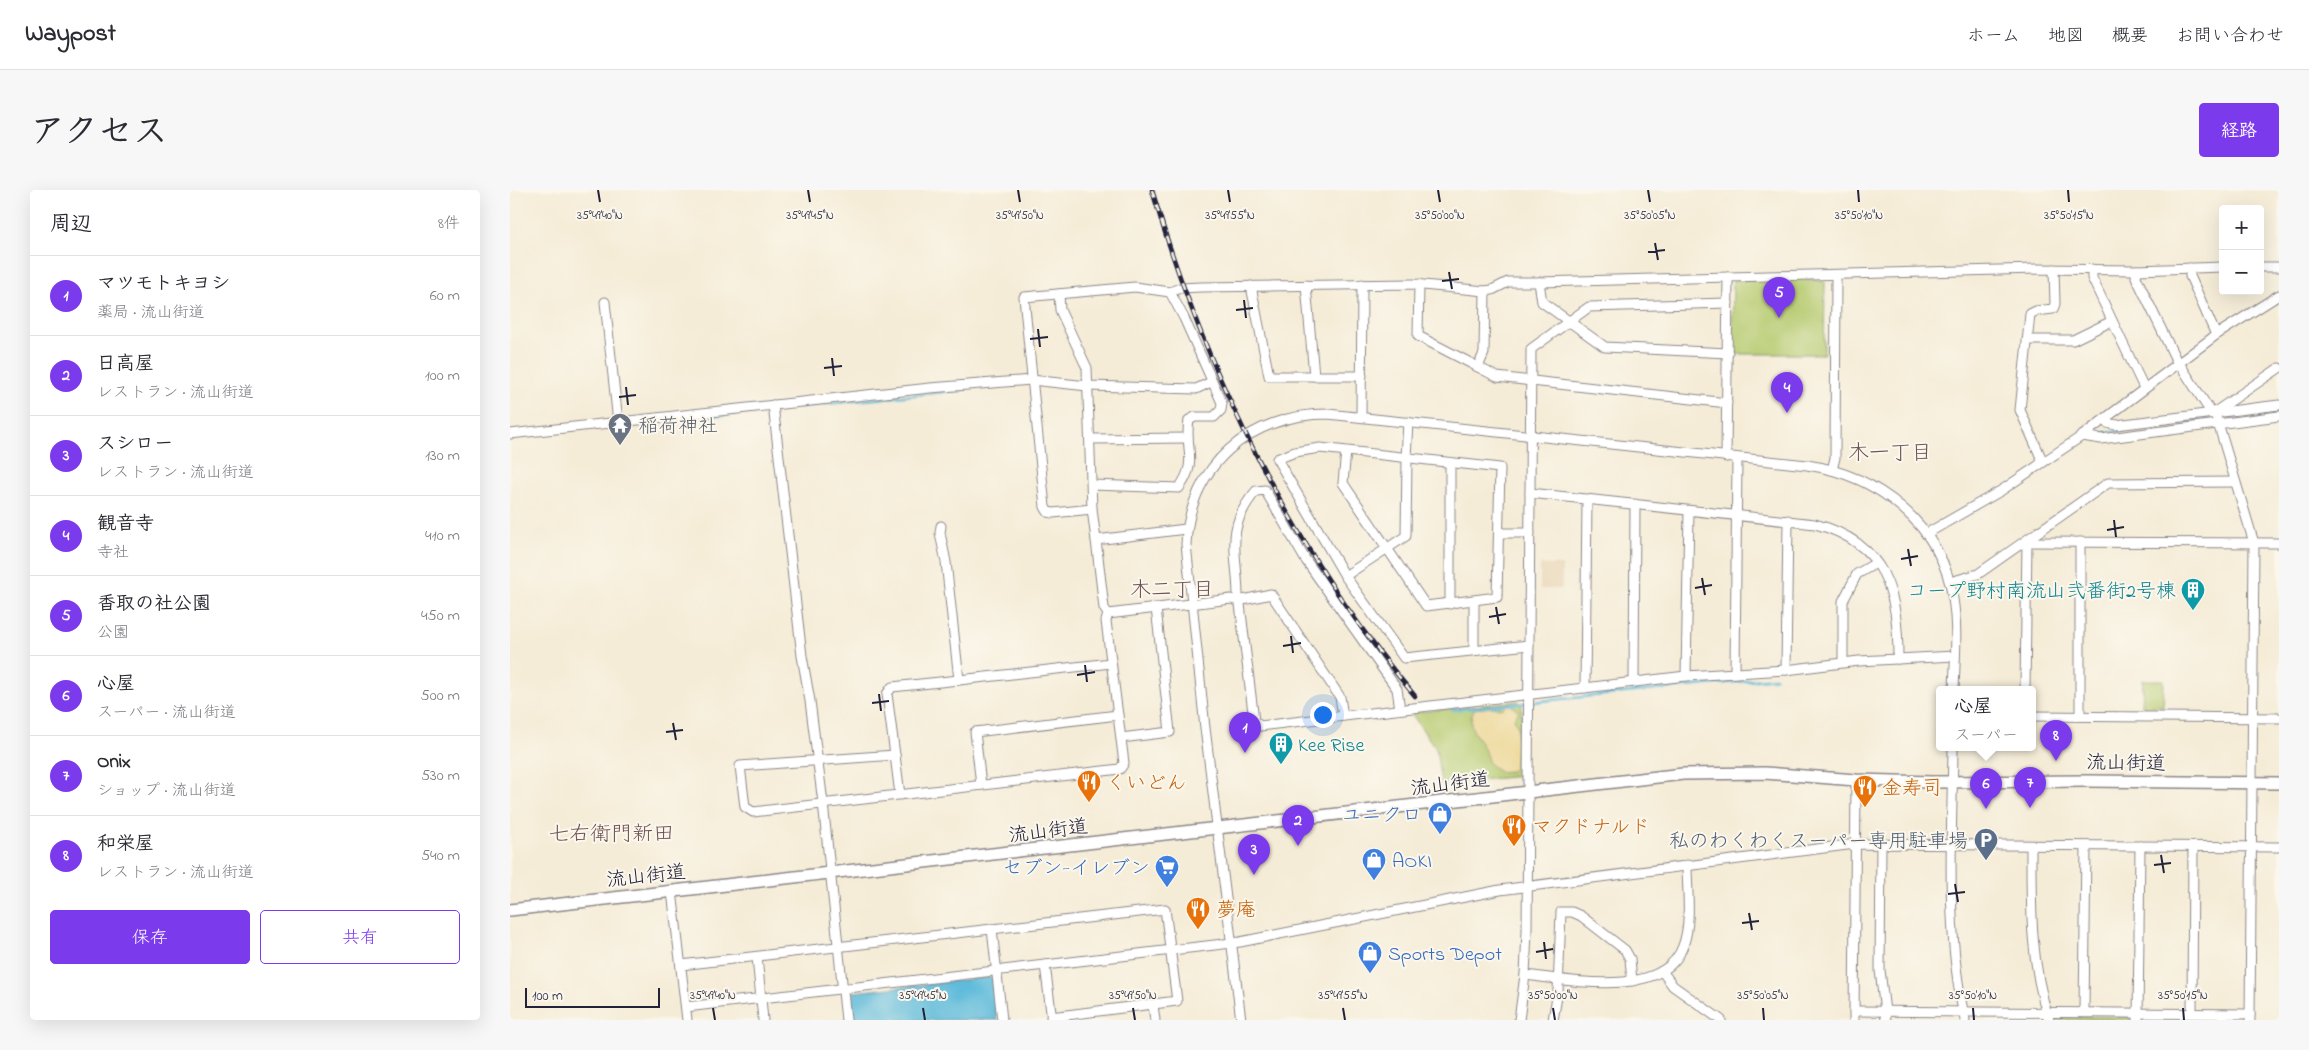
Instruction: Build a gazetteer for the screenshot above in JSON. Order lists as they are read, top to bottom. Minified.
{"streets":{"main road":["流山街道"]},"districts":["木一丁目","木二丁目","七右衛門新田"],"places":{"temple":["稲荷神社"],"building":["コープ野村南流山弐番街2号棟","Kee Rise"],"restaurant":["くいどん","金寿司","マクドナルド","夢庵"],"shop":["ユニクロ","AOKI","Sports Depot"],"parking":["私のわくわくスーパー専用駐車場"],"supermarket":["セブン-イレブン"]},"scale_bar":"100 m","page":{"header":"Waypost","nav":["ホーム","地図","概要","お問い合わせ"],"title":"アクセス","buttons":["経路",["保存","共有"]],"heading":["周辺","8件"],"map_buttons":["+","−"],"list":[{"mark":"1","name":"マツモトキヨシ","note":"薬局 · 流山街道","value":"60 m"},{"mark":"2","name":"日高屋","note":"レストラン · 流山街道","value":"100 m"},{"mark":"3","name":"スシロー","note":"レストラン · 流山街道","value":"130 m"},{"mark":"4","name":"観音寺","note":"寺社","value":"410 m"},{"mark":"5","name":"香取の社公園","note":"公園","value":"450 m"},{"mark":"6","name":"心屋","note":"スーパー · 流山街道","value":"500 m"},{"mark":"7","name":"Onix","note":"ショップ · 流山街道","value":"530 m"},{"mark":"8","name":"和栄屋","note":"レストラン · 流山街道","value":"540 m"}],"pins":["5","4","1","8","7","6","2","3"],"popup":["心屋","スーパー"],"scale":"100 m"},"coordinates":["35°49'40\"N","35°49'45\"N","35°49'50\"N","35°49'55\"N","35°50'00\"N","35°50'05\"N","35°50'10\"N","35°50'15\"N"]}
